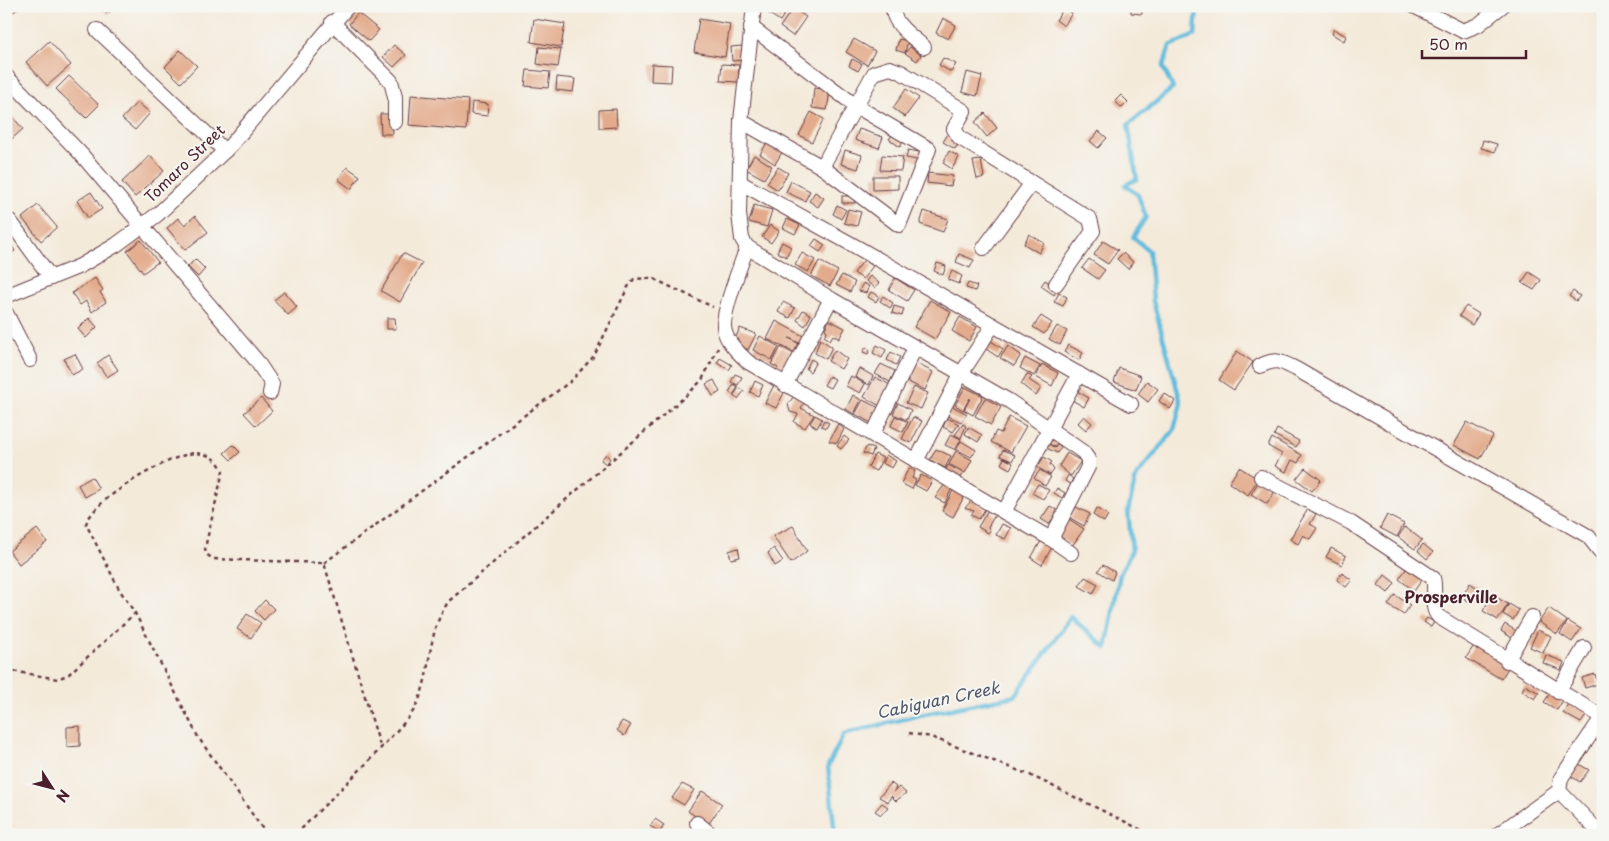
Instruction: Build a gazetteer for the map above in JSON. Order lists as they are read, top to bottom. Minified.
{"streets":{"street":["Tomaro Street"]},"districts":["Prosperville"],"water":["Cabiguan Creek"],"scale_bar":"50 m","north":"bottom right"}
